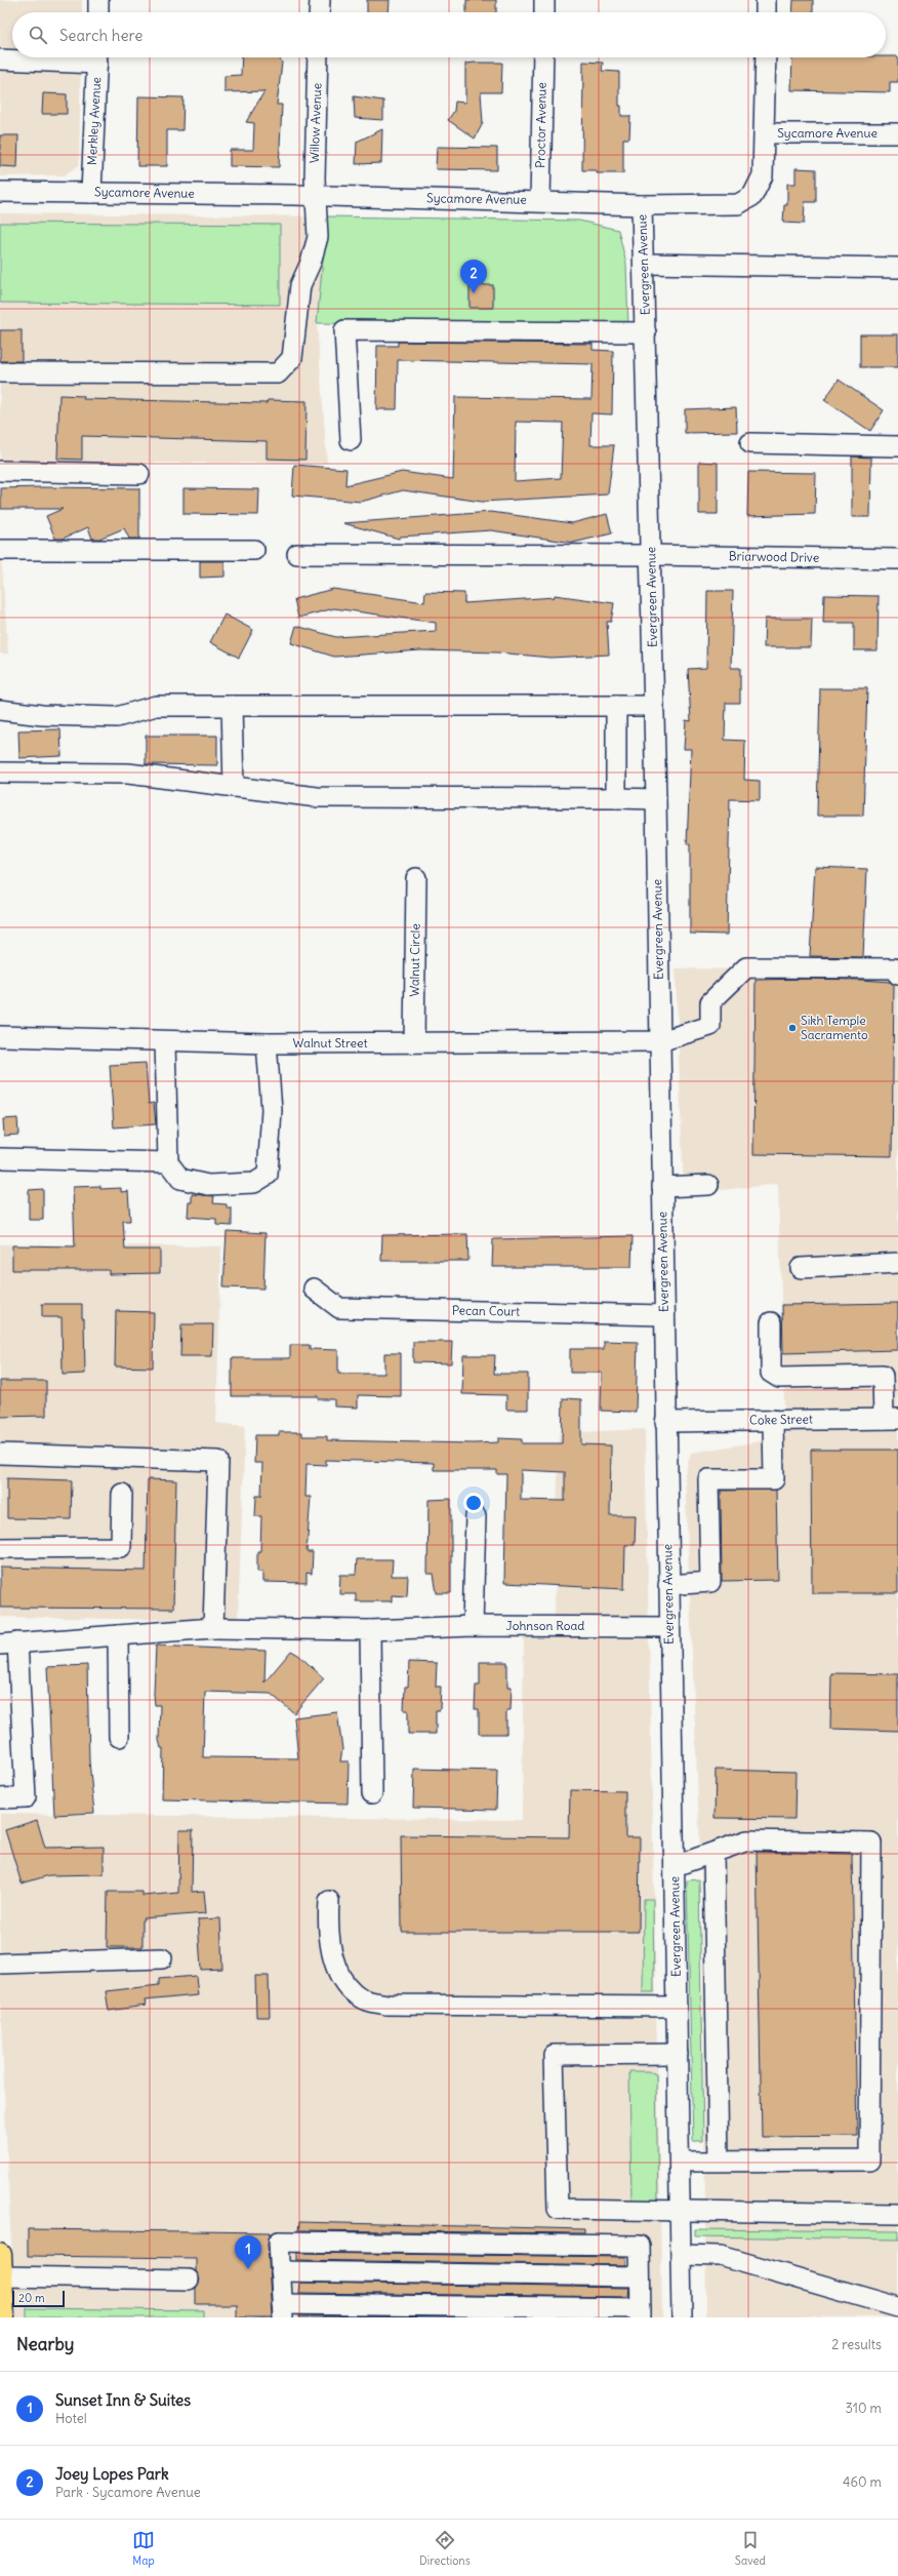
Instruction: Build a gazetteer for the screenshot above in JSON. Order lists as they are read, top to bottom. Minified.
{"streets":{"street":["Merkley Avenue","Willow Avenue","Proctor Avenue","Sycamore Avenue","Evergreen Avenue","Briarwood Drive","Walnut Circle","Walnut Street","Pecan Court","Coke Street","Johnson Road"]},"crossings":[["Merkley Avenue","Sycamore Avenue"],["Willow Avenue","Sycamore Avenue"],["Proctor Avenue","Sycamore Avenue"],["Sycamore Avenue","Evergreen Avenue"],["Evergreen Avenue","Briarwood Drive"],["Evergreen Avenue","Walnut Street"],["Evergreen Avenue","Pecan Court"],["Evergreen Avenue","Coke Street"],["Evergreen Avenue","Johnson Road"],["Walnut Circle","Walnut Street"]],"places":["Sikh Temple Sacramento"],"scale_bar":"20 m","page":{"search":"Search here","pins":["2","1"],"scale":"20 m","heading":["Nearby","2 results"],"list":[{"mark":"1","name":"Sunset Inn & Suites","note":"Hotel","value":"310 m"},{"mark":"2","name":"Joey Lopes Park","note":"Park · Sycamore Avenue","value":"460 m"}],"nav":["Map","Directions","Saved"]}}
